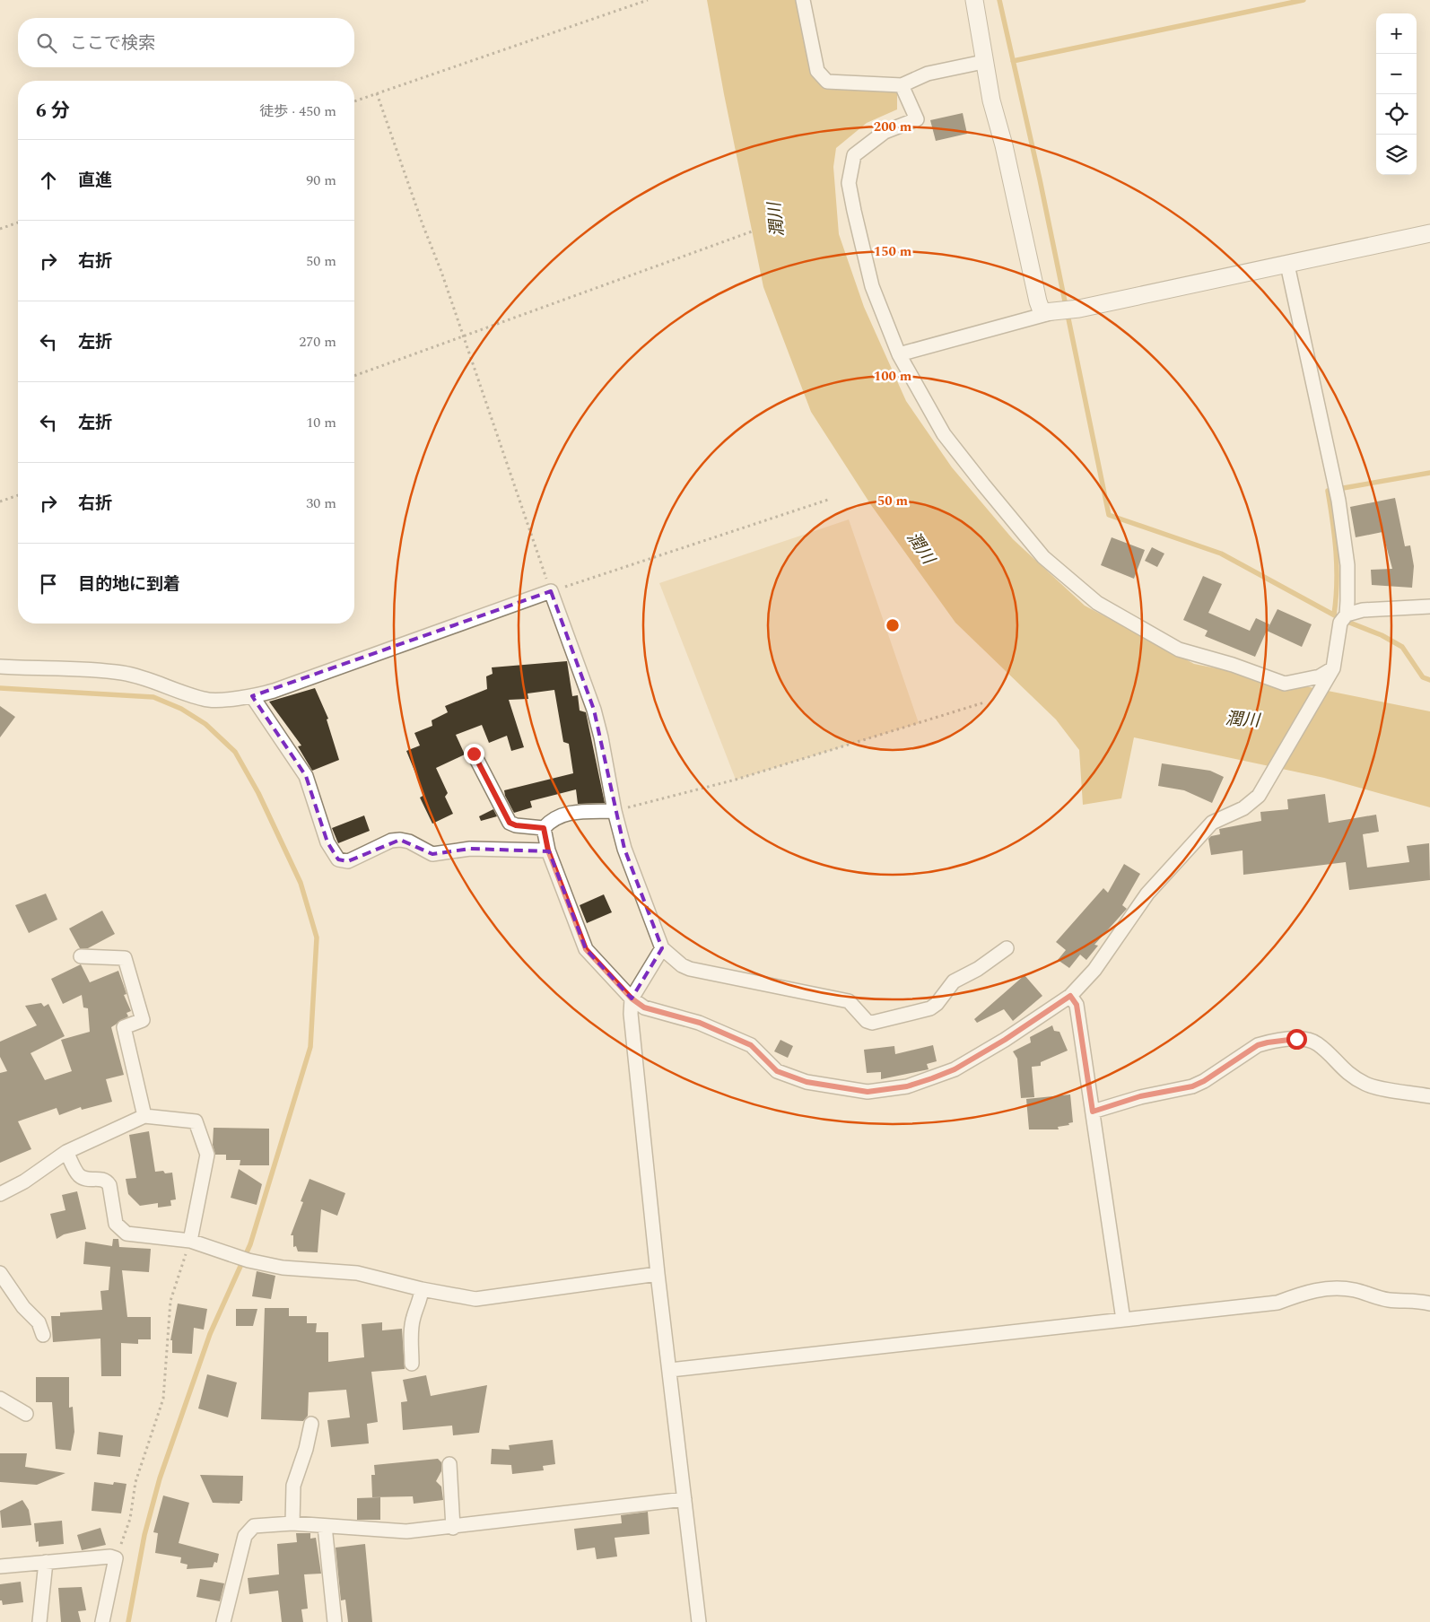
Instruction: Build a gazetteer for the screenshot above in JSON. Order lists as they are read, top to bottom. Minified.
{"water":["潤川"],"page":{"map_buttons":["+","−"],"search":"ここで検索","heading":["6 分","徒歩 · 450 m"],"list":[["直進","90 m"],["右折","50 m"],["左折","270 m"],["左折","10 m"],["右折","30 m"],"目的地に到着"]},"rings":["200 m","150 m","100 m","50 m"]}
